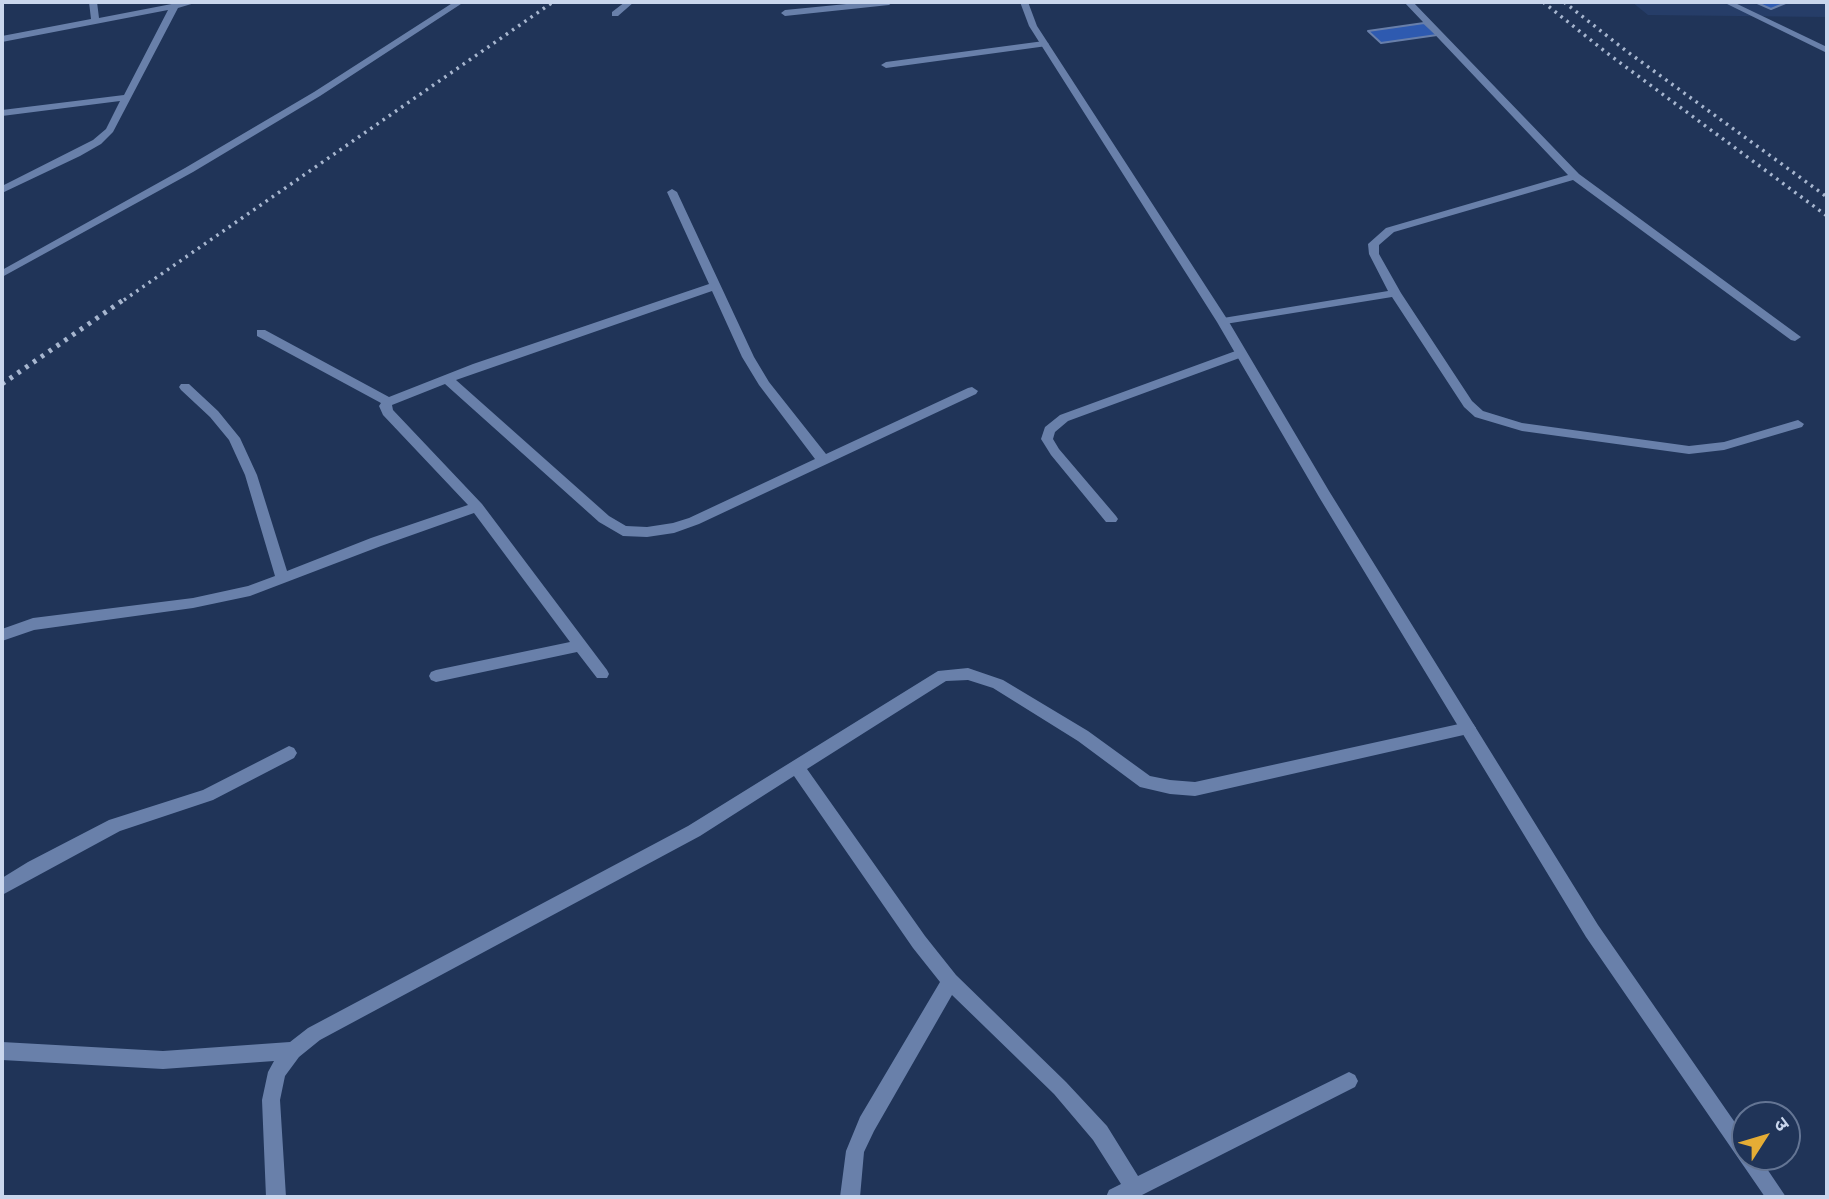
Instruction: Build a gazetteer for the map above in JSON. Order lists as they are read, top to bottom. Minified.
{"north":"top right"}
